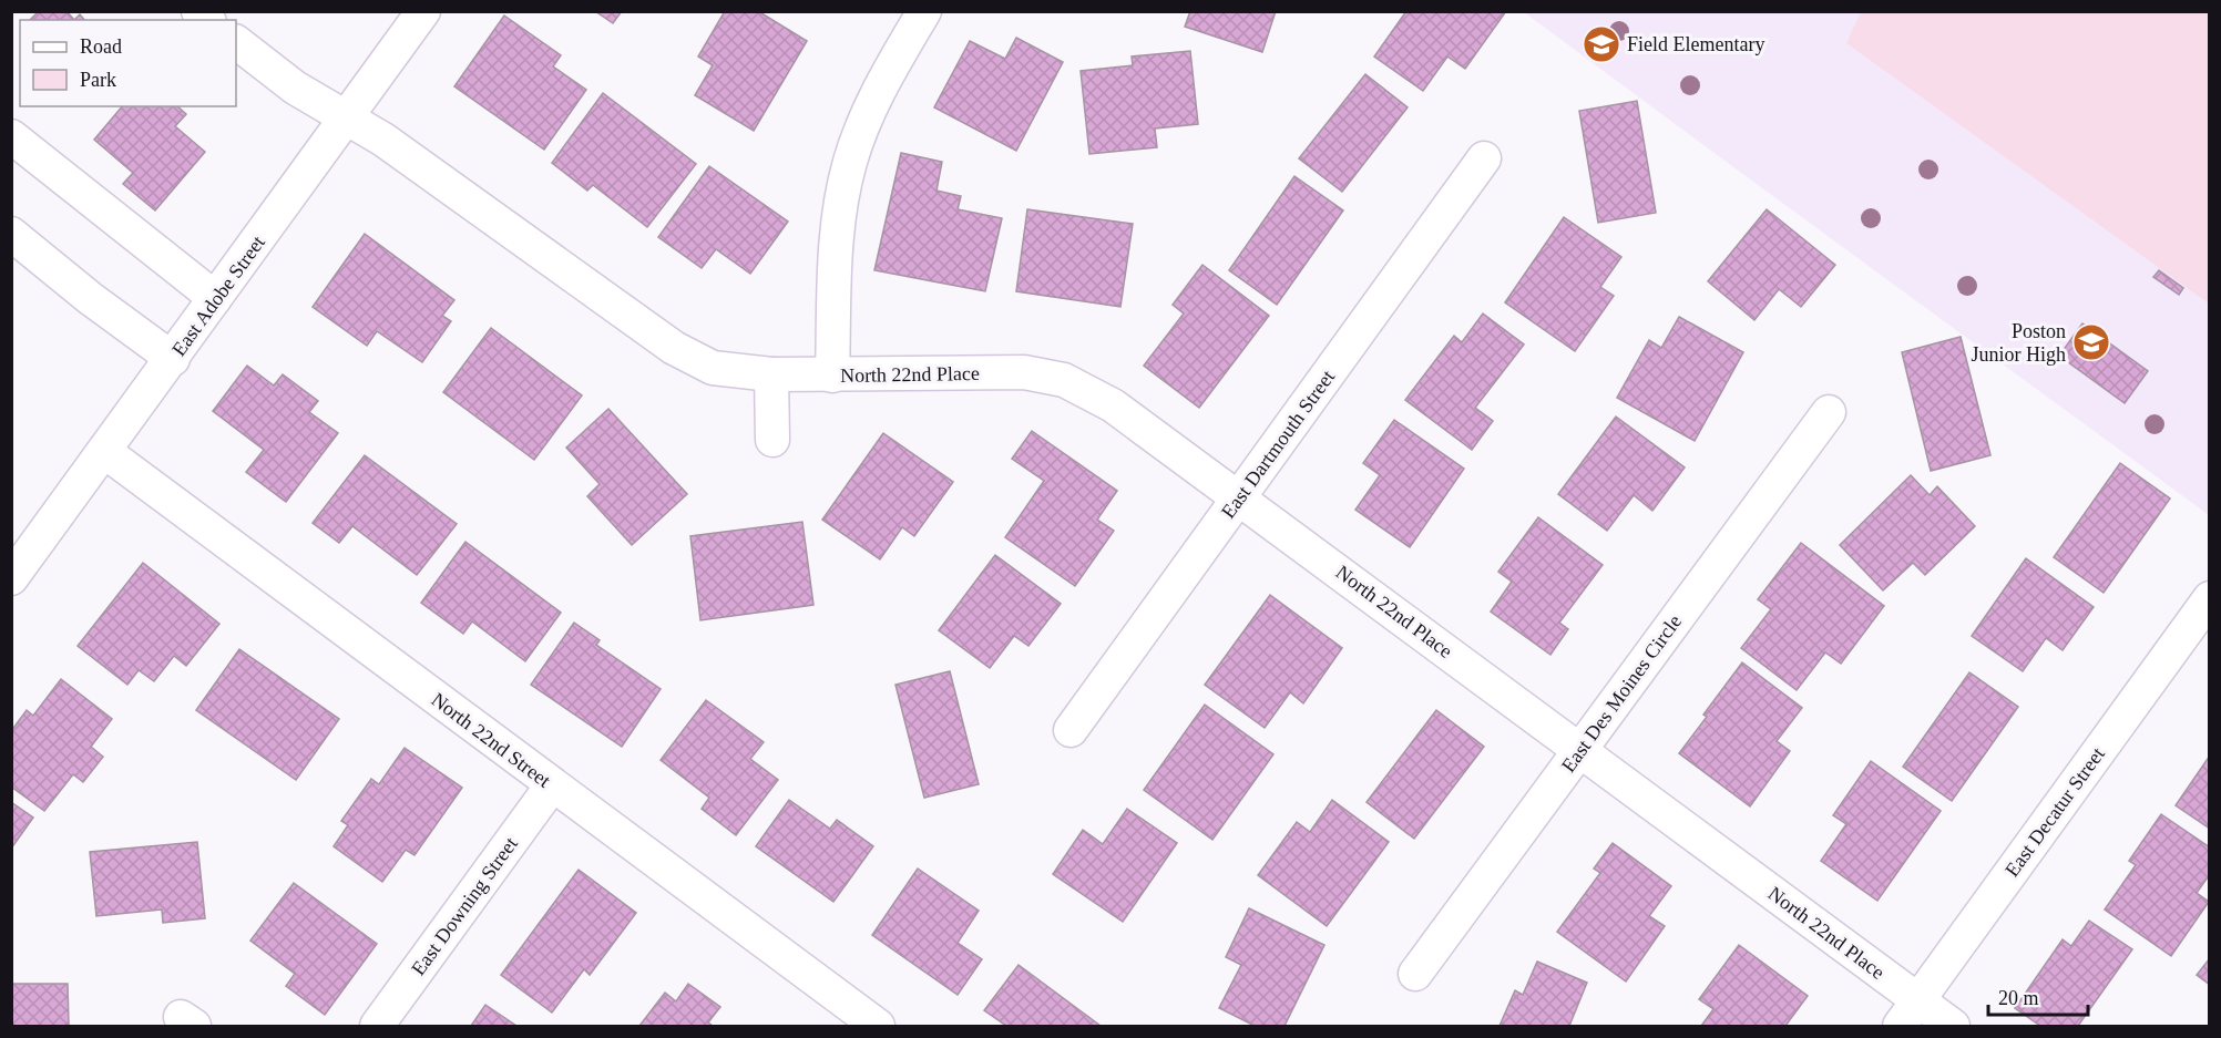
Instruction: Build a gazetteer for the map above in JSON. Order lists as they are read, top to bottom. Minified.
{"streets":{"street":["East Adobe Street","North 22nd Place","East Dartmouth Street","East Des Moines Circle","North 22nd Street","East Decatur Street","East Downing Street"]},"crossings":[["East Adobe Street","North 22nd Place"],["East Adobe Street","North 22nd Street"],["North 22nd Place","East Dartmouth Street"],["North 22nd Place","East Des Moines Circle"],["North 22nd Place","East Decatur Street"],["North 22nd Street","East Downing Street"]],"places":{"school or university":["Field Elementary","Poston Junior High"]},"legend":["Road","Park"],"scale_bar":"20 m"}
